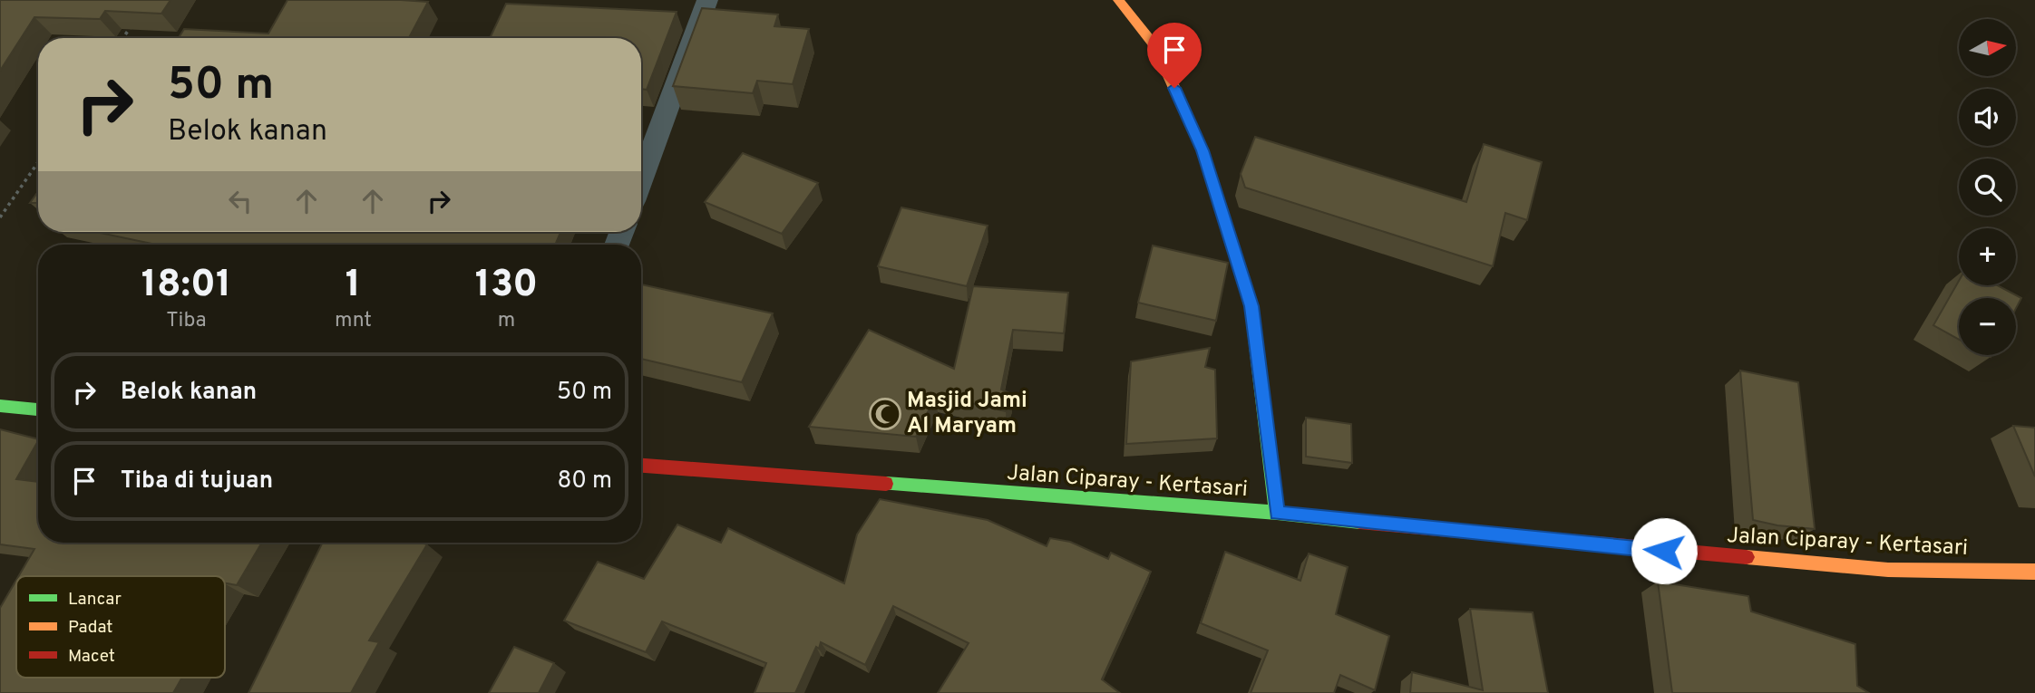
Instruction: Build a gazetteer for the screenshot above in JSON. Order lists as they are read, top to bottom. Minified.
{"streets":{"main road":["Jalan Ciparay - Kertasari"]},"places":{"mosque":["Masjid Jami Al Maryam"]},"legend":["Lancar","Padat","Macet"],"north":"right","page":{"map_buttons":["+","−"],"turn":["50 m","Belok kanan"],"eta":["18:01","Tiba","1","mnt","130","m"],"list":[{"name":"Belok kanan","value":"50 m"},{"name":"Tiba di tujuan","value":"80 m"}]}}
